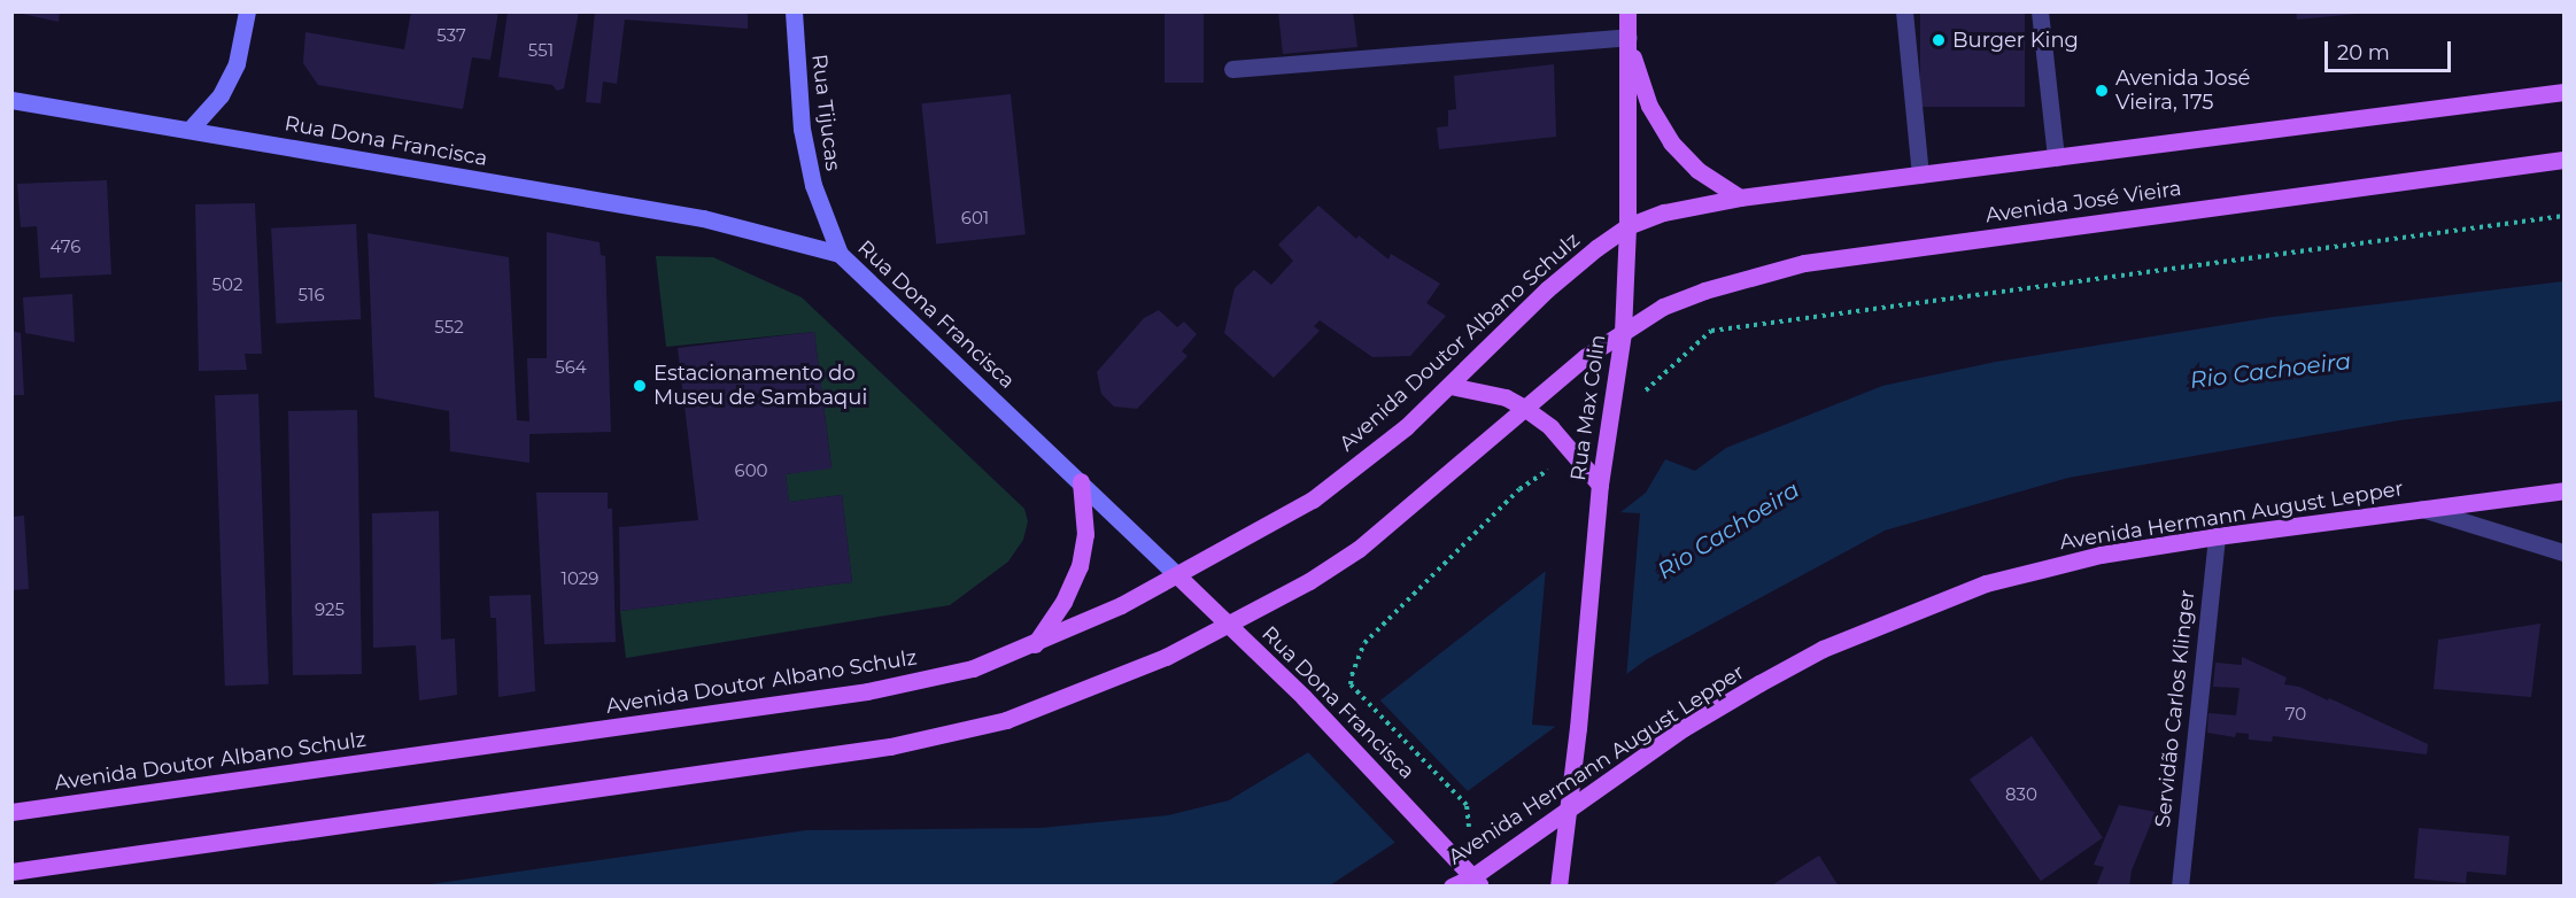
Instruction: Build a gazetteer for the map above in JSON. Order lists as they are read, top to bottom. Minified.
{"streets":{"main road":["Rua Tijucas","Rua Dona Francisca","Avenida José Vieira","Avenida Doutor Albano Schulz","Rua Max Colin","Avenida Hermann August Lepper"],"street":["Servidão Carlos Klinger"]},"crossings":[["Rua Tijucas","Rua Dona Francisca"],["Rua Dona Francisca","Avenida Doutor Albano Schulz"],["Rua Dona Francisca","Avenida Hermann August Lepper"],["Avenida José Vieira","Rua Max Colin"],["Avenida Doutor Albano Schulz","Rua Max Colin"],["Rua Max Colin","Avenida Hermann August Lepper"],["Avenida Hermann August Lepper","Servidão Carlos Klinger"]],"water":["Rio Cachoeira"],"places":["Burger King","Avenida José Vieira, 175","Estacionamento do Museu de Sambaqui"],"house_numbers":["537","551","601","476","502","516","552","564","600","1029","925","70","830"],"scale_bar":"20 m"}
